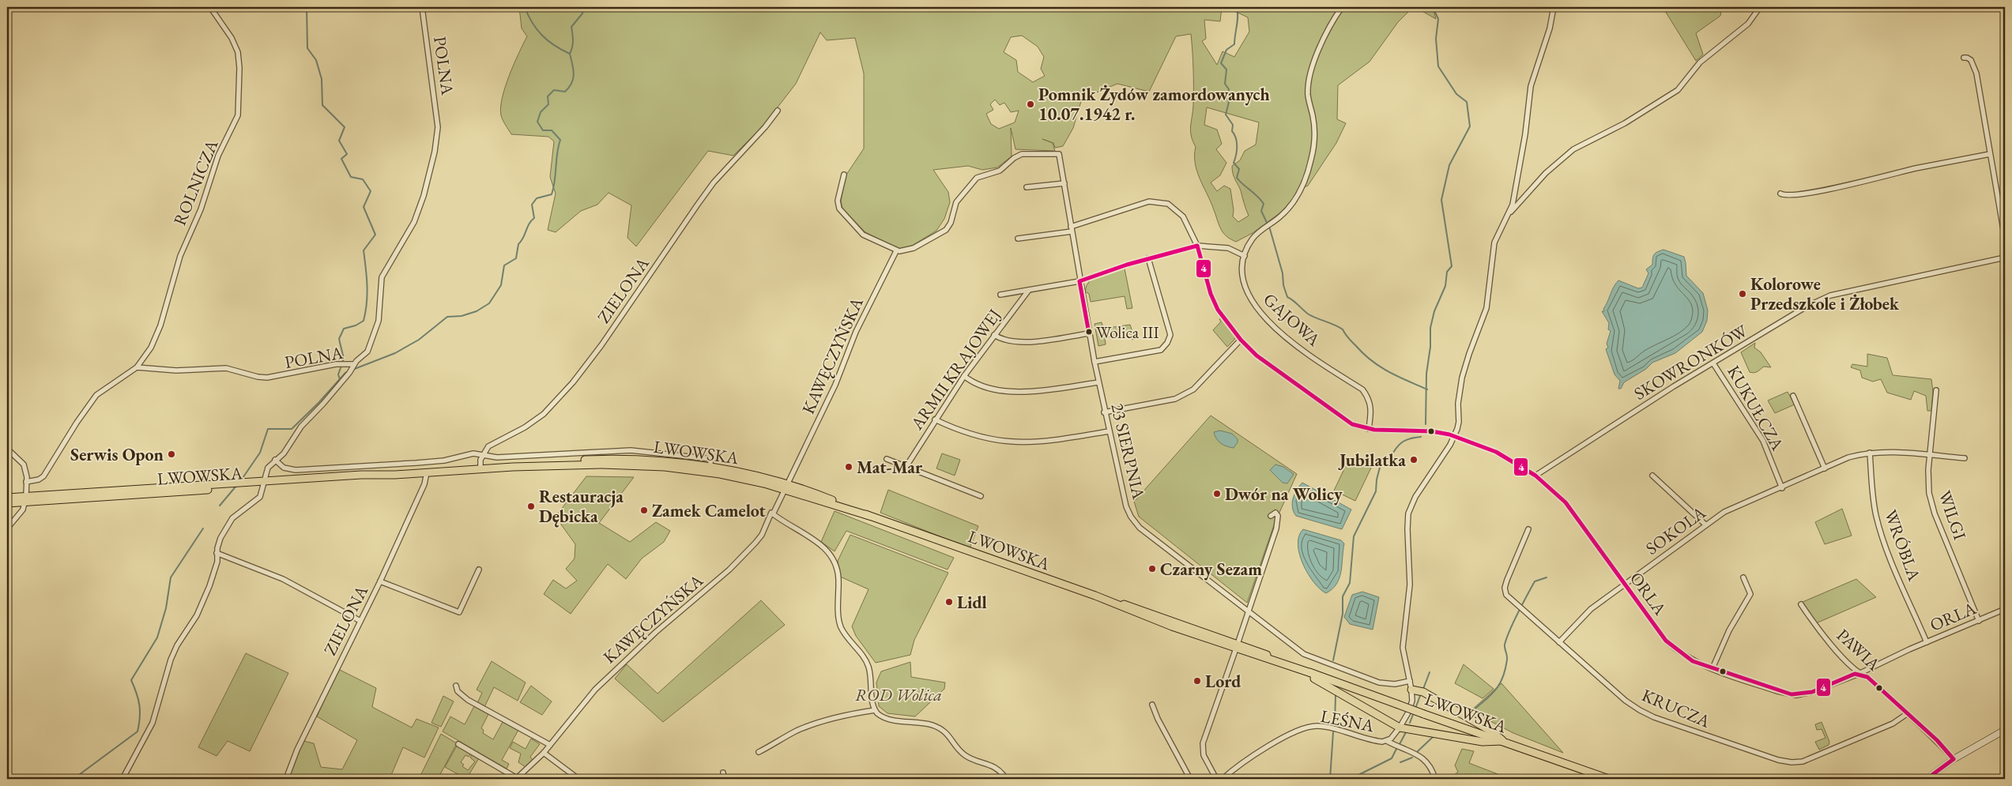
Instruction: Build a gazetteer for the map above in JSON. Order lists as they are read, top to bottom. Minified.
{"streets":{"main road":["LWOWSKA"],"street":["POLNA","ROLNICZA","ZIELONA","GAJOWA","KAWĘCZYŃSKA","SKOWRONKÓW","ARMII KRAJOWEJ","KUKUŁCZA","23 SIERPNIA","WILGI","SOKOLA","WRÓBLA","ORLA","PAWIA","KRUCZA","LEŚNA"]},"crossings":[["POLNA","ROLNICZA"],["ZIELONA","LWOWSKA"],["KAWĘCZYŃSKA","23 SIERPNIA"],["KAWĘCZYŃSKA","LWOWSKA"],["SKOWRONKÓW","KUKUŁCZA"],["SKOWRONKÓW","ORLA"],["KUKUŁCZA","SOKOLA"],["WILGI","SOKOLA"],["WILGI","ORLA"],["SOKOLA","WRÓBLA"],["SOKOLA","ORLA"],["SOKOLA","KRUCZA"],["WRÓBLA","ORLA"],["ORLA","PAWIA"],["PAWIA","KRUCZA"]],"parks":["ROD Wolica"],"places":["Pomnik Żydów zamordowanych 10.07.1942 r.","Kolorowe Przedszkole i Żłobek","Wolica III","Serwis Opon","Jubilatka","Mat-Mar","Dwór na Wolicy","Restauracja Dębicka","Zamek Camelot","Czarny Sezam","Lidl","Lord"],"lines":["transit line 4"]}
